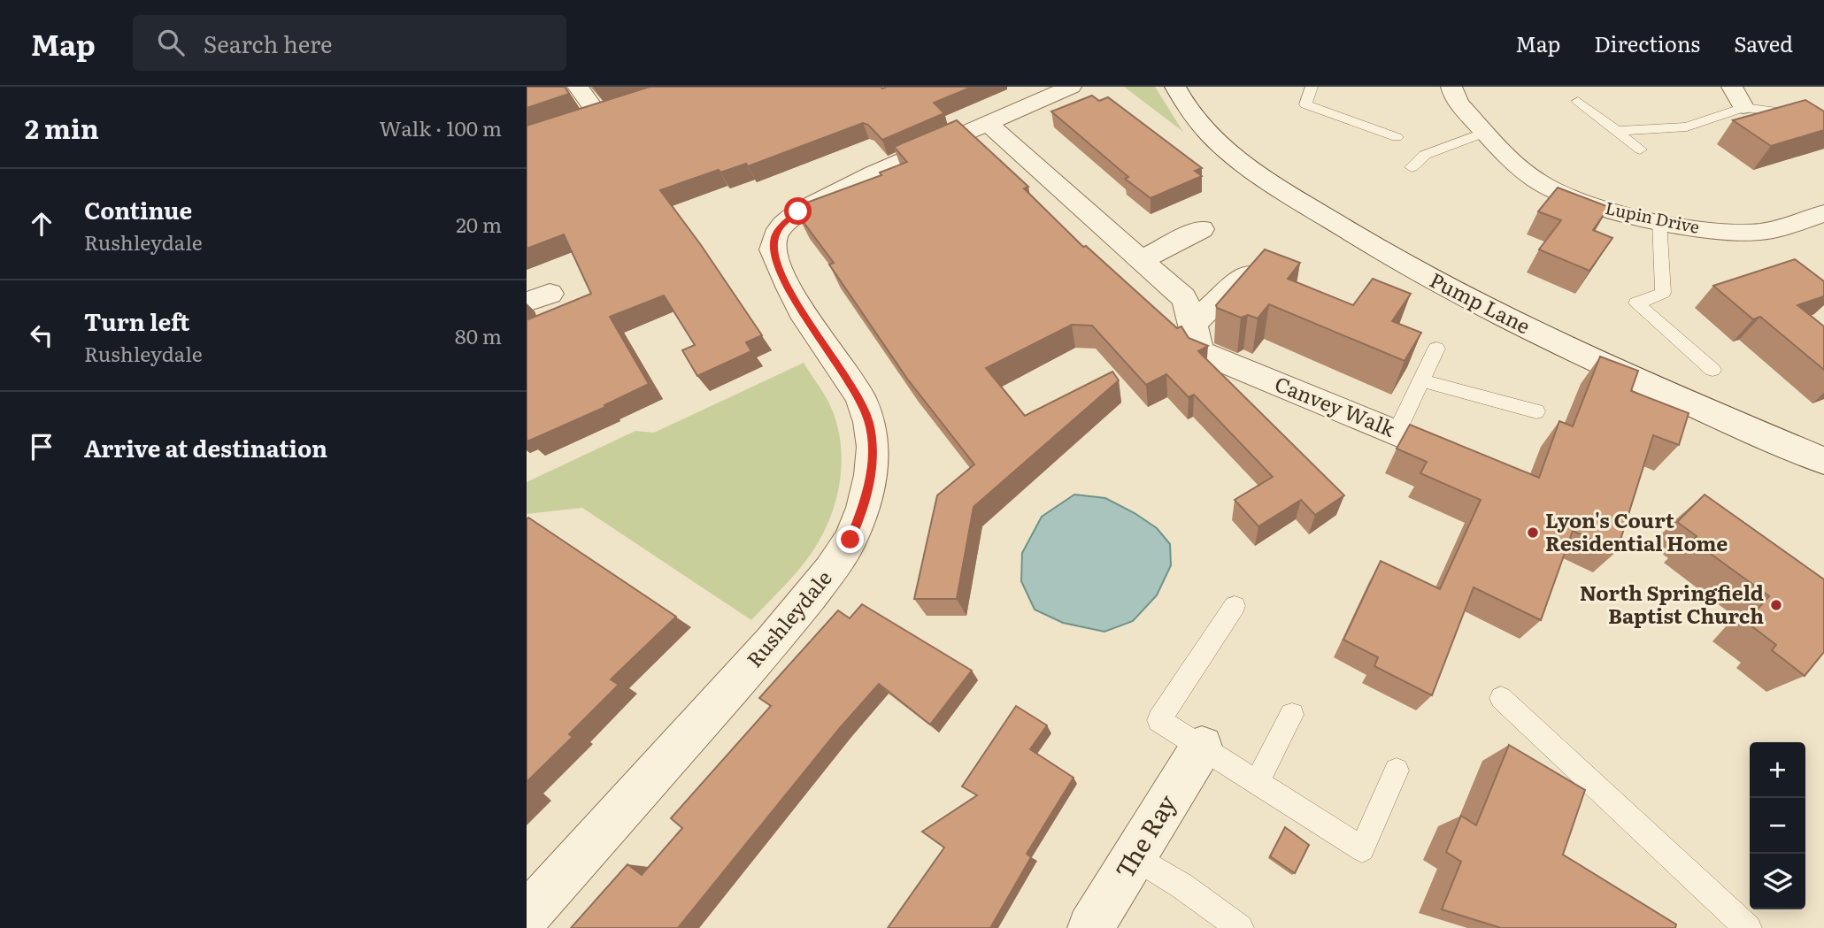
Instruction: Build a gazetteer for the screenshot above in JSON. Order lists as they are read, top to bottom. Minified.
{"streets":{"street":["Lupin Drive","Pump Lane","Canvey Walk","Rushleydale","The Ray"]},"crossings":[["Canvey Walk","Rushleydale"]],"places":["Lyon's Court Residential Home","North Springfield Baptist Church"],"page":{"header":"Map","search":"Search here","nav":["Map","Directions","Saved"],"heading":["2 min","Walk · 100 m"],"list":[["Continue","Rushleydale","20 m"],["Turn left","Rushleydale","80 m"],"Arrive at destination"],"map_buttons":["+","−"]}}
